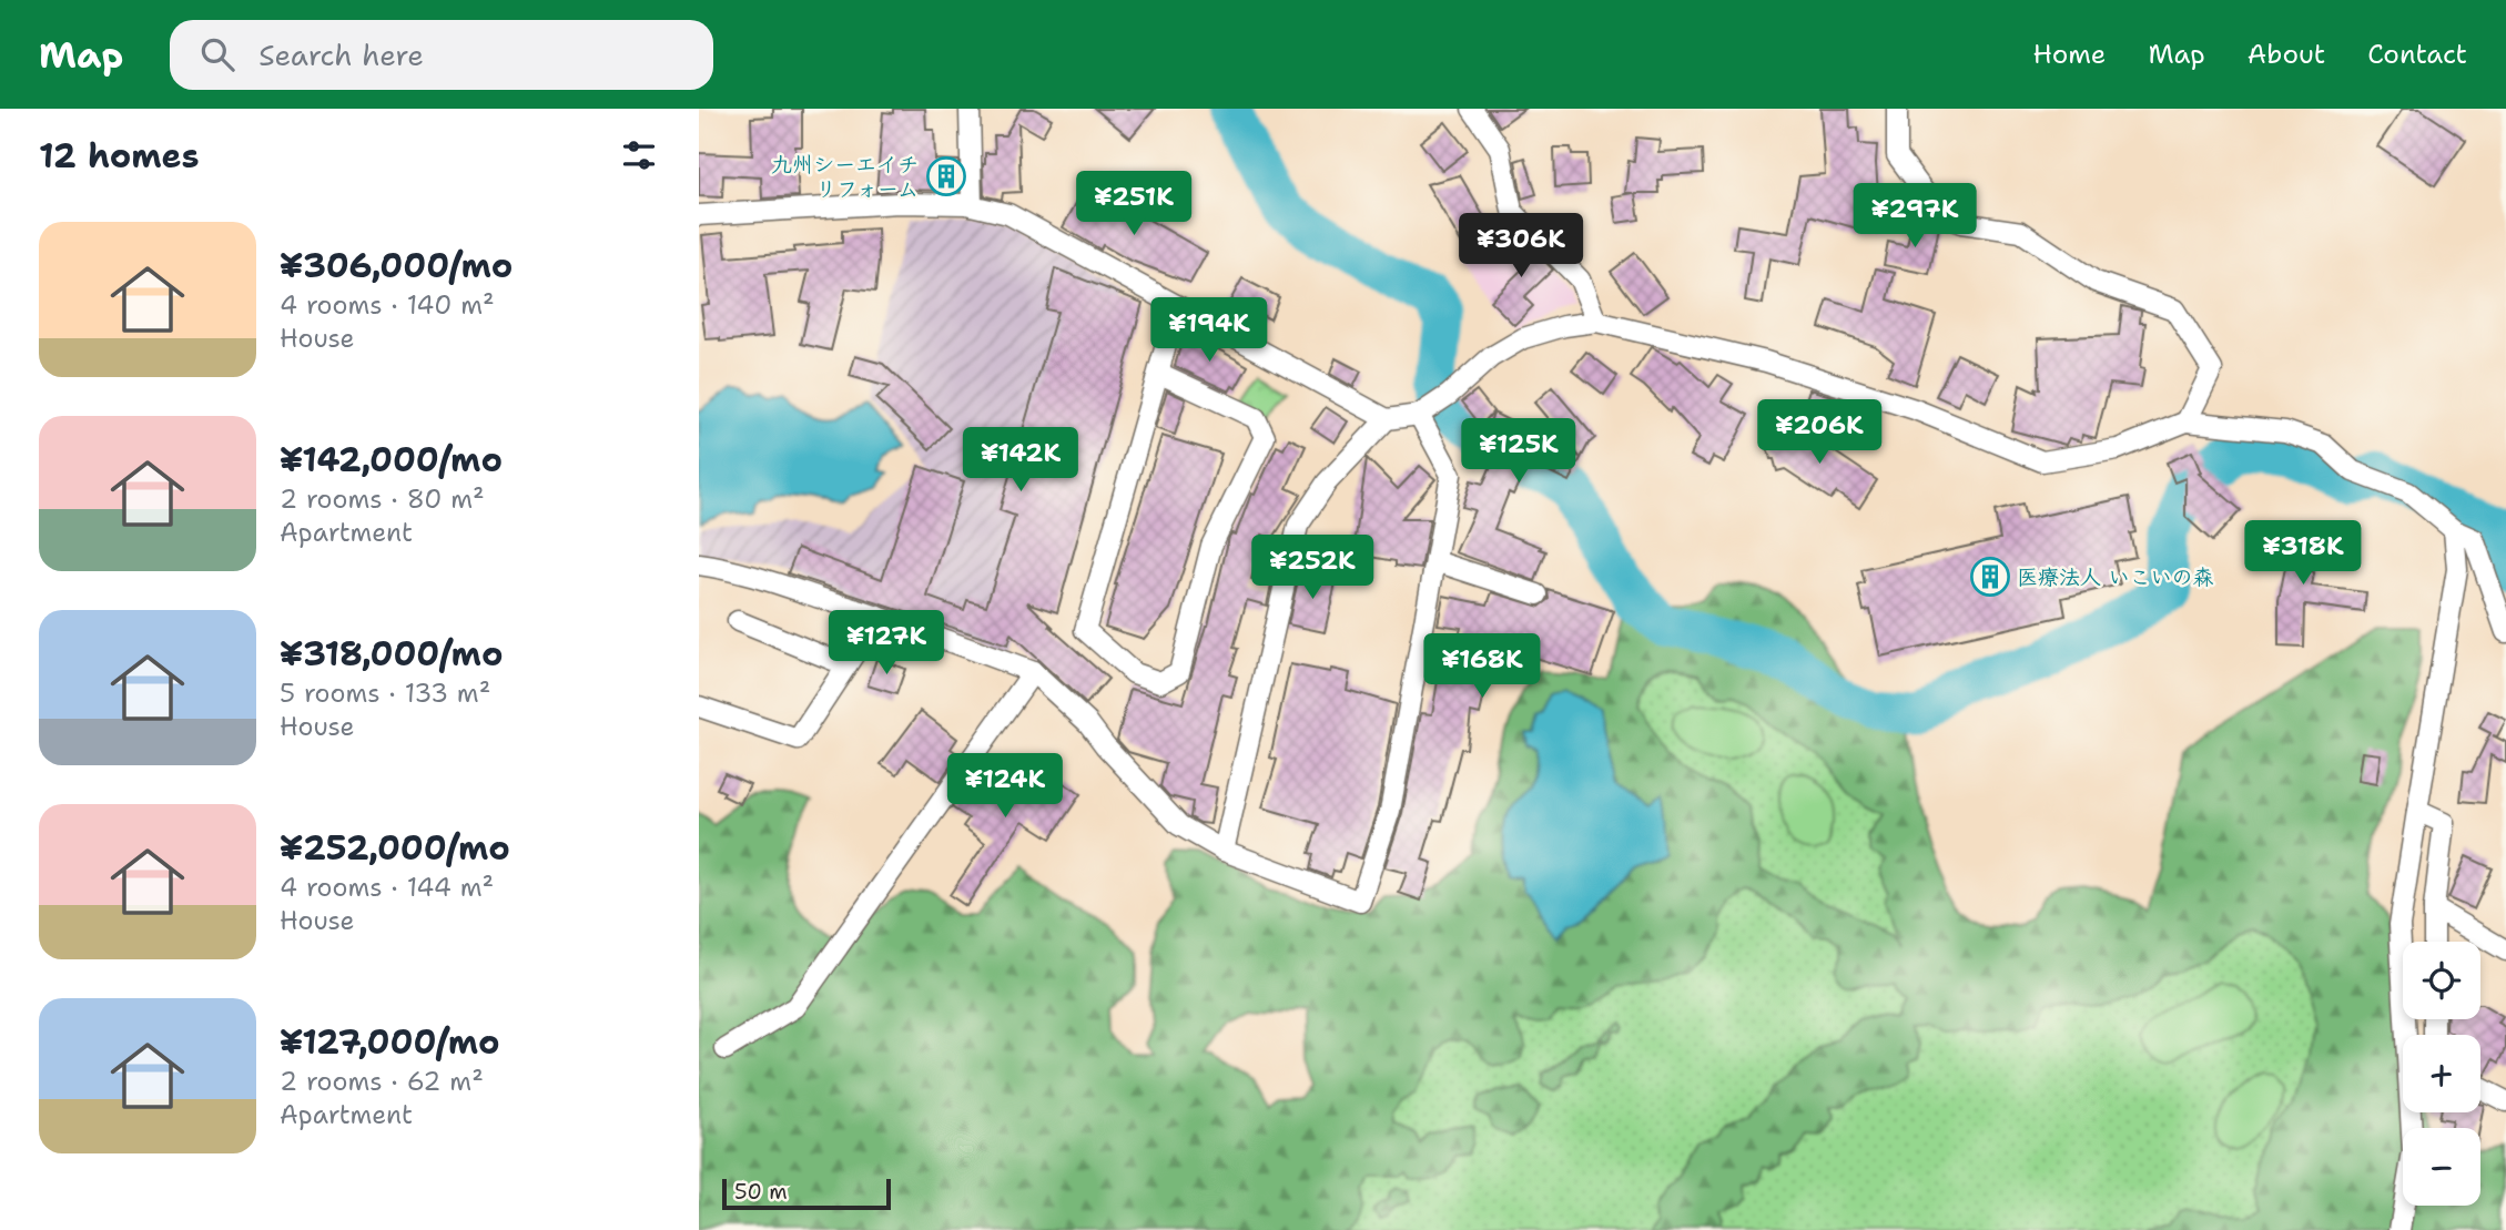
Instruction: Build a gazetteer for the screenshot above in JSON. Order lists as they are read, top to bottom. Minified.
{"places":{"building":["九州シーエイチ リフォーム","医療法人 いこいの森"]},"scale_bar":"50 m","page":{"header":"Map","search":"Search here","nav":["Home","Map","About","Contact"],"heading":"12 homes","price":["¥251K","¥297K","¥306K","¥194K","¥206K","¥125K","¥142K","¥318K","¥252K","¥127K","¥168K","¥124K"],"list":[{"name":"¥306,000/mo","note":"4 rooms · 140 m² · House"},{"name":"¥142,000/mo","note":"2 rooms · 80 m² · Apartment"},{"name":"¥318,000/mo","note":"5 rooms · 133 m² · House"},{"name":"¥252,000/mo","note":"4 rooms · 144 m² · House"},{"name":"¥127,000/mo","note":"2 rooms · 62 m² · Apartment"}],"map_buttons":["+","−"],"scale":"50 m"}}
